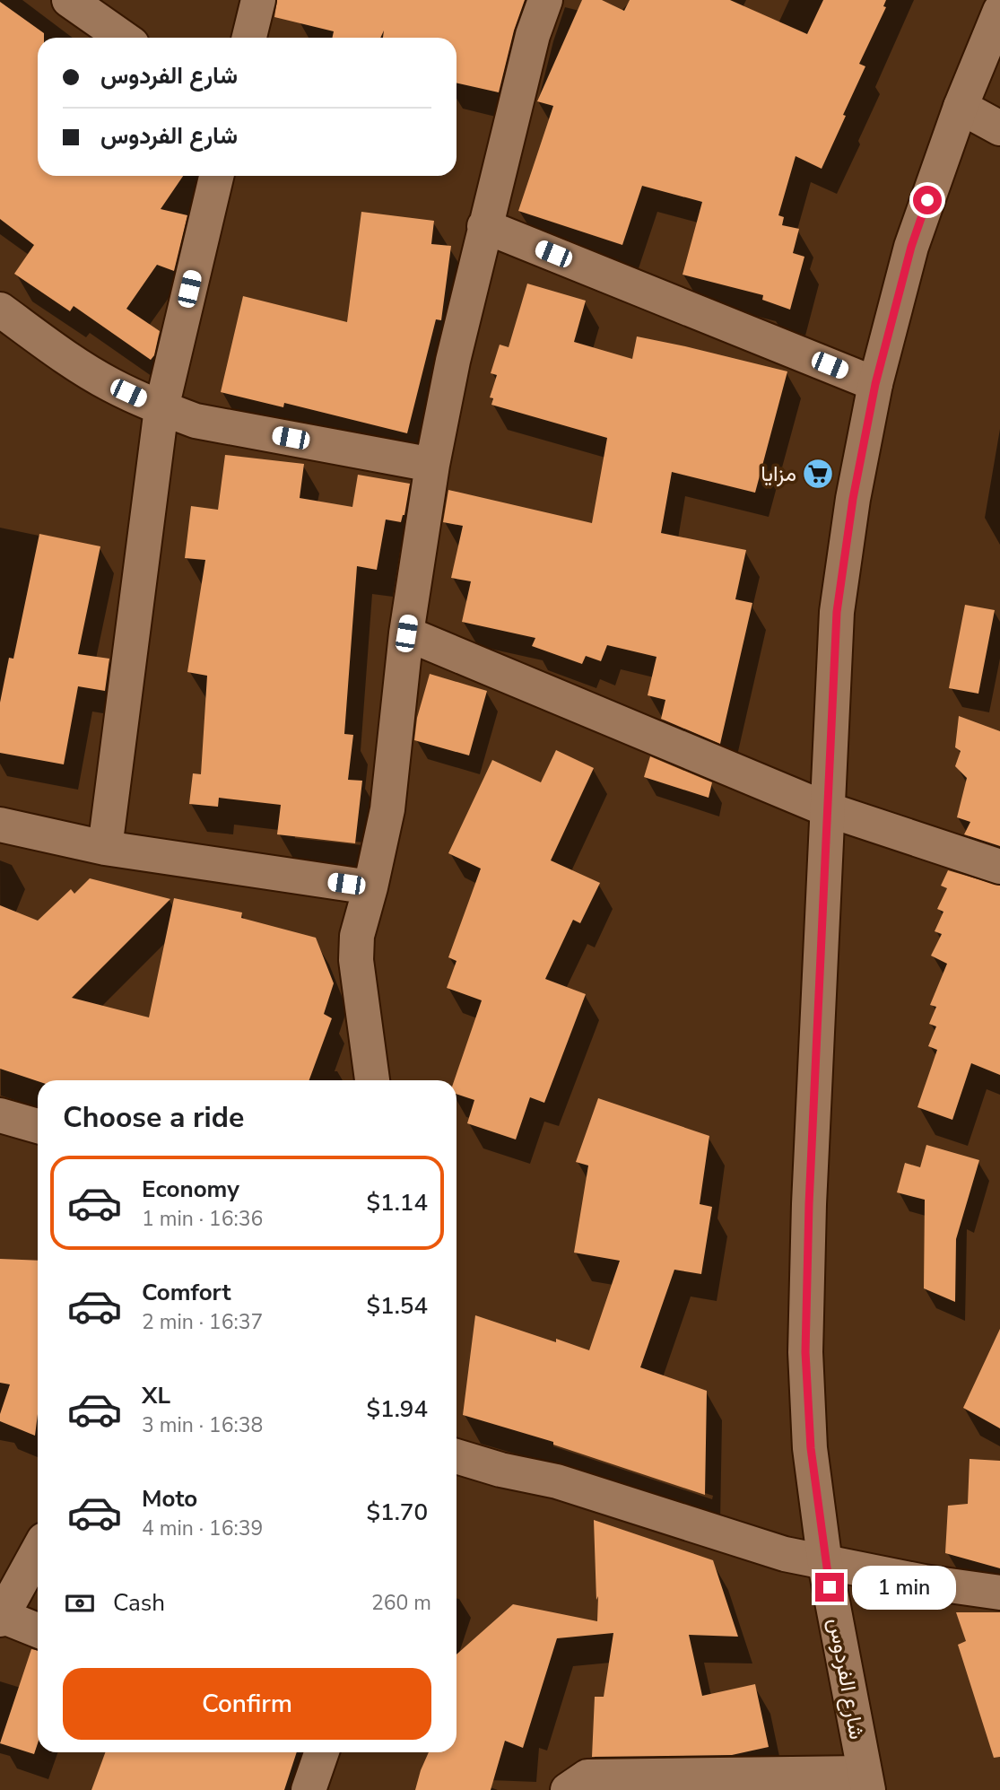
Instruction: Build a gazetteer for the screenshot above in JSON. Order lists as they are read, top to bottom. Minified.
{"streets":{"street":["شارع الفردوس"]},"places":{"supermarket":["مزايا"]},"page":{"banner":["شارع الفردوس","شارع الفردوس"],"heading":"Choose a ride","list":[{"name":"Economy","note":"1 min · 16:36","value":"$1.14"},{"name":"Comfort","note":"2 min · 16:37","value":"$1.54"},{"name":"XL","note":"3 min · 16:38","value":"$1.94"},{"name":"Moto","note":"4 min · 16:39","value":"$1.70"}],"bubble":"1 min","pay":["Cash","260 m"],"buttons":"Confirm"}}
